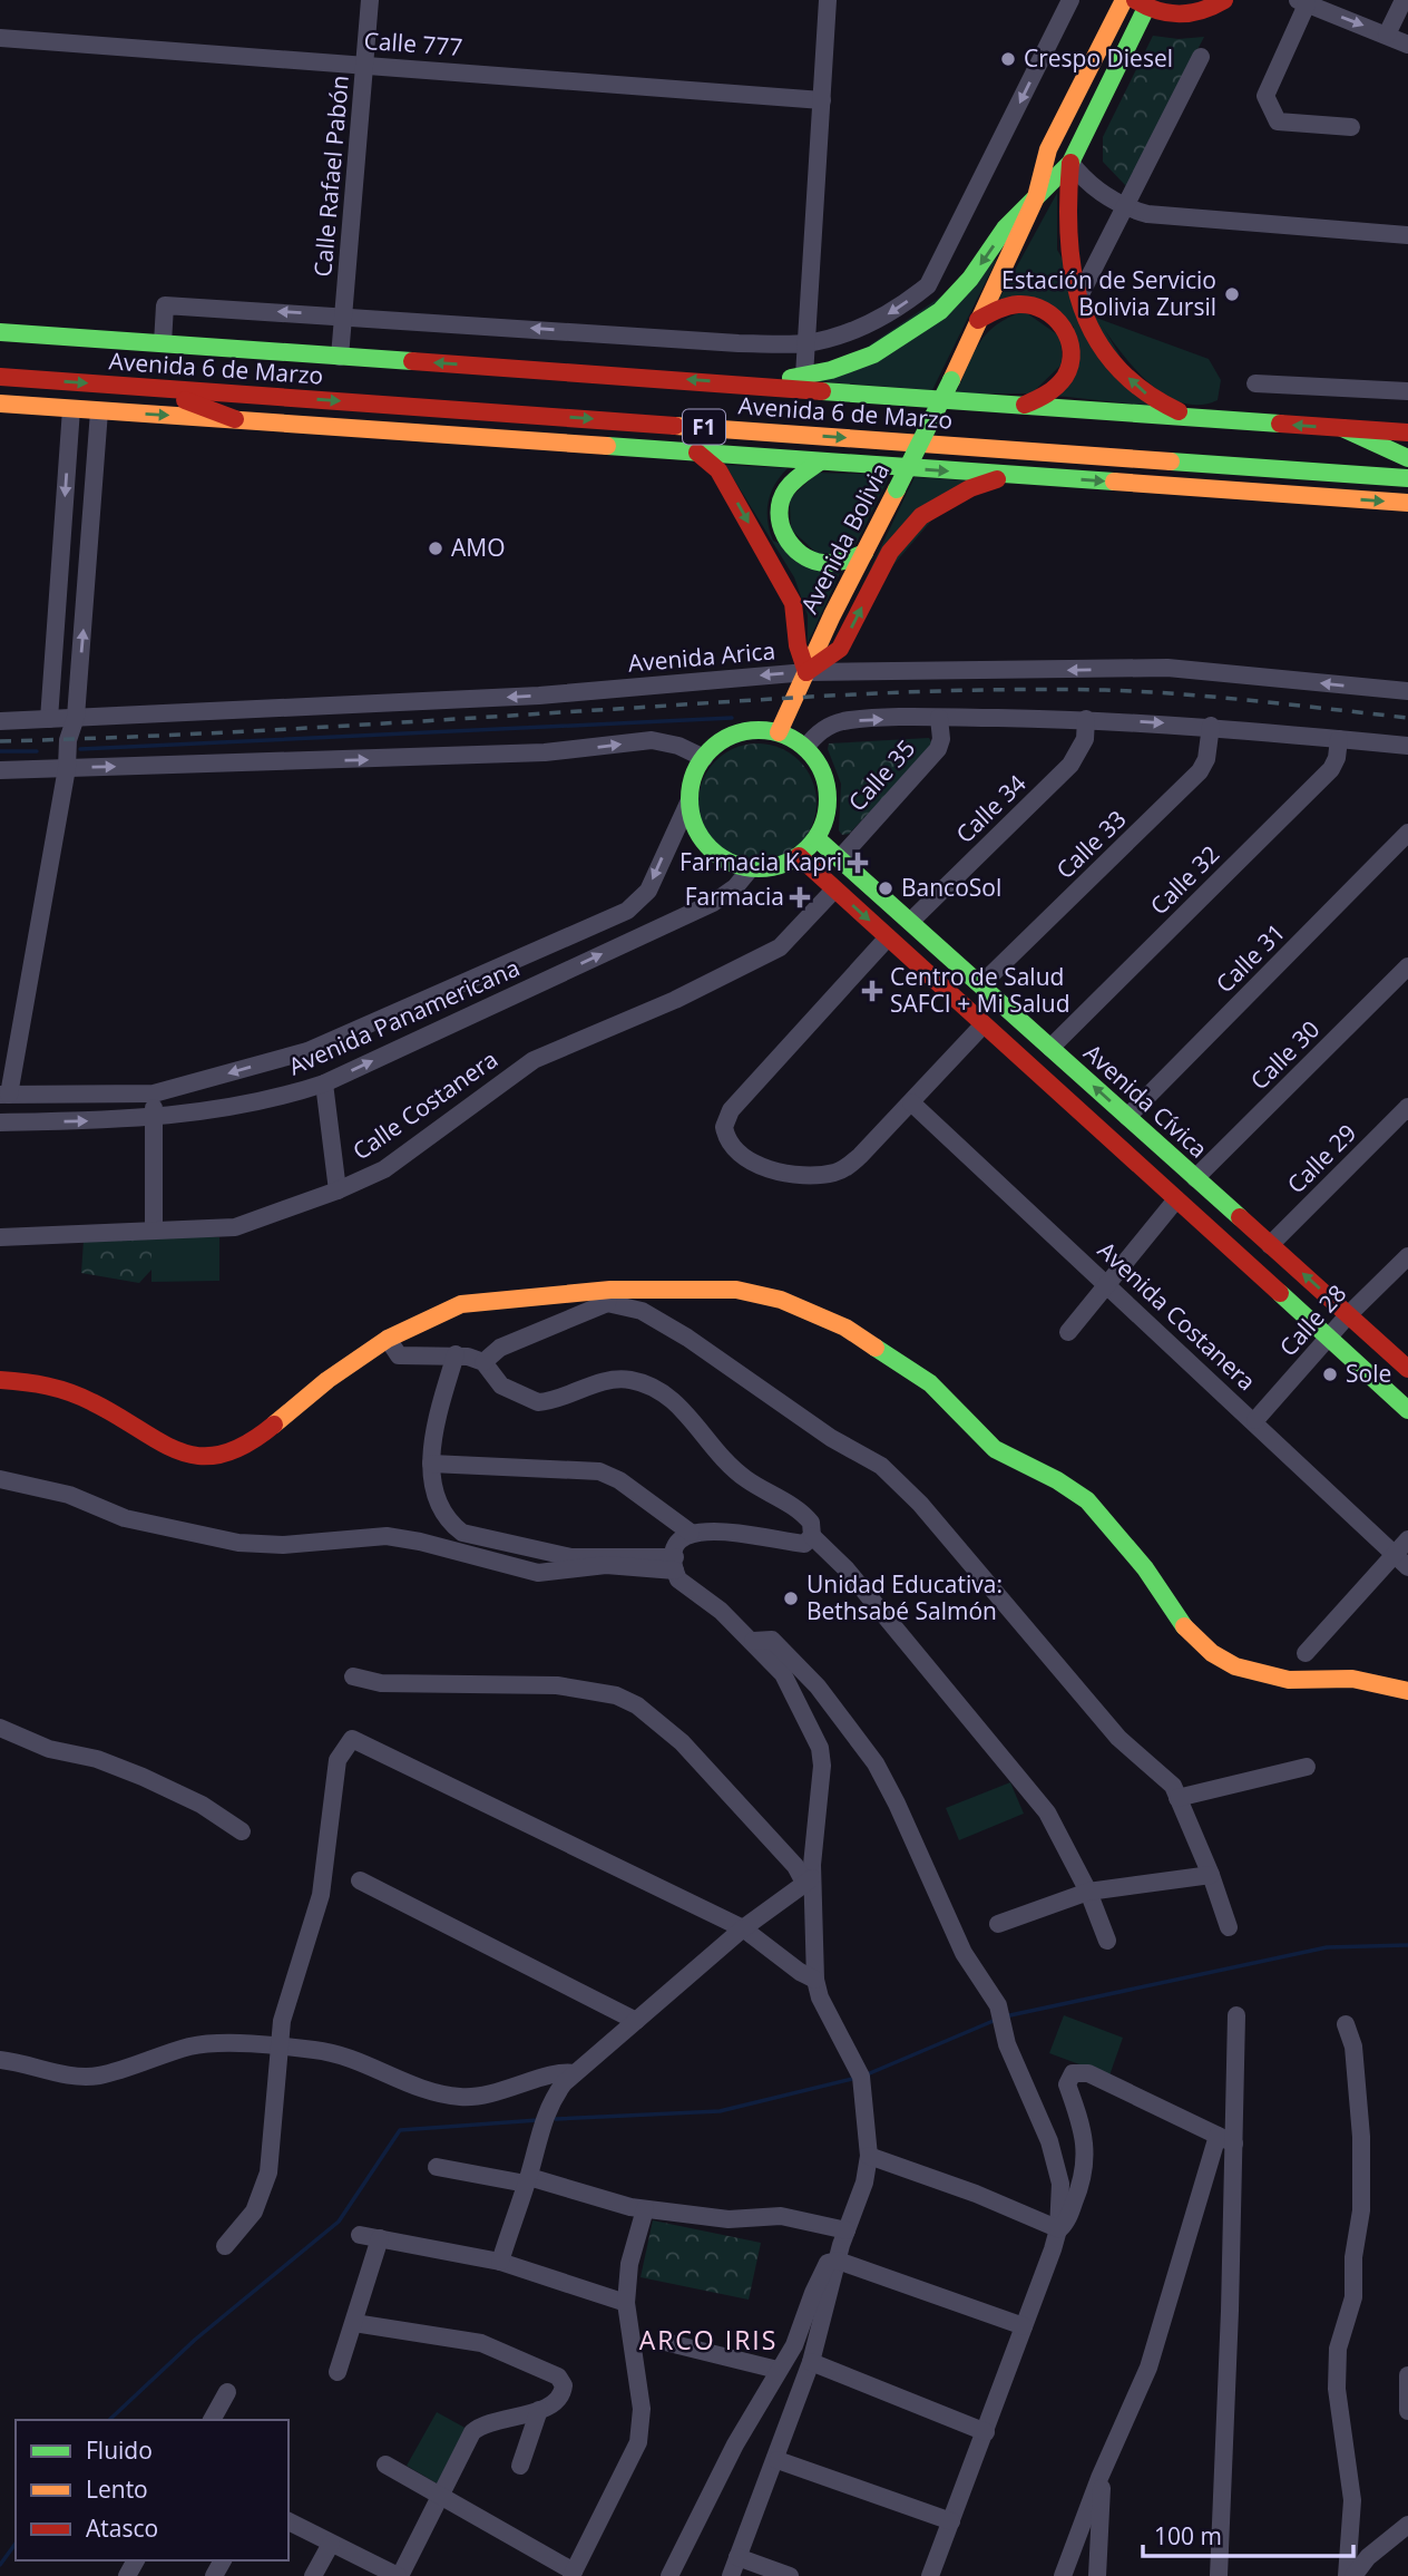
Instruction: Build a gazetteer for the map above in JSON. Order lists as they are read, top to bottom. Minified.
{"streets":{"main road":["Avenida 6 de Marzo","F1","Avenida Bolivia","Avenida Cívica"],"street":["Calle 777","Calle Rafael Pabón","Avenida Arica","Calle 35","Calle 34","Calle 33","Calle 32","Calle 31","Avenida Panamericana","Calle 30","Calle Costanera","Calle 29","Avenida Costanera","Calle 28"]},"crossings":[["Calle 777","Calle Rafael Pabón"],["Calle Rafael Pabón","Avenida 6 de Marzo"],["Avenida Bolivia","Avenida Arica"],["Avenida Bolivia","Avenida Panamericana"],["Avenida Bolivia","Avenida Cívica"],["Calle 35","Avenida Cívica"],["Calle 34","Avenida Cívica"],["Calle 33","Avenida Cívica"],["Calle 32","Avenida Cívica"],["Calle 31","Avenida Cívica"],["Avenida Panamericana","Avenida Cívica"],["Calle 30","Avenida Cívica"],["Avenida Cívica","Calle 29"],["Avenida Cívica","Calle 28"],["Avenida Costanera","Calle 28"]],"districts":["ARCO IRIS"],"places":{"other":["Crespo Diesel","Estación de Servicio Bolivia Zursil","AMO","BancoSol","Sole","Unidad Educativa: Bethsabé Salmón"],"health":["Farmacia Kapri","Farmacia","Centro de Salud SAFCI + Mi Salud"]},"legend":["Fluido","Lento","Atasco"],"scale_bar":"100 m"}
